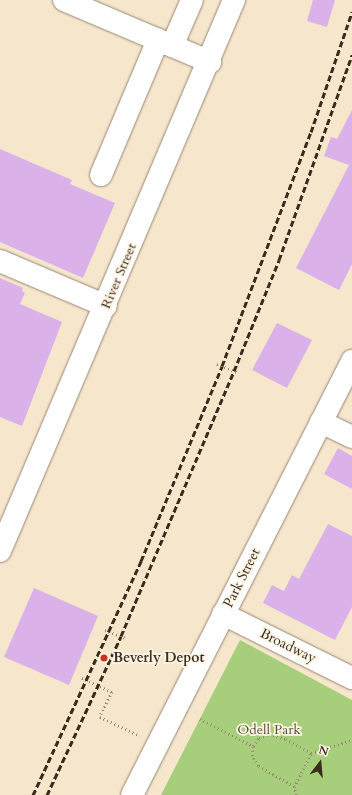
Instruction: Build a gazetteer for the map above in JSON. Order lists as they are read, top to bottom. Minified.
{"streets":{"street":["River Street","Park Street","Broadway"]},"crossings":[["Park Street","Broadway"]],"parks":["Odell Park"],"places":["Beverly Depot"],"north":"top"}
